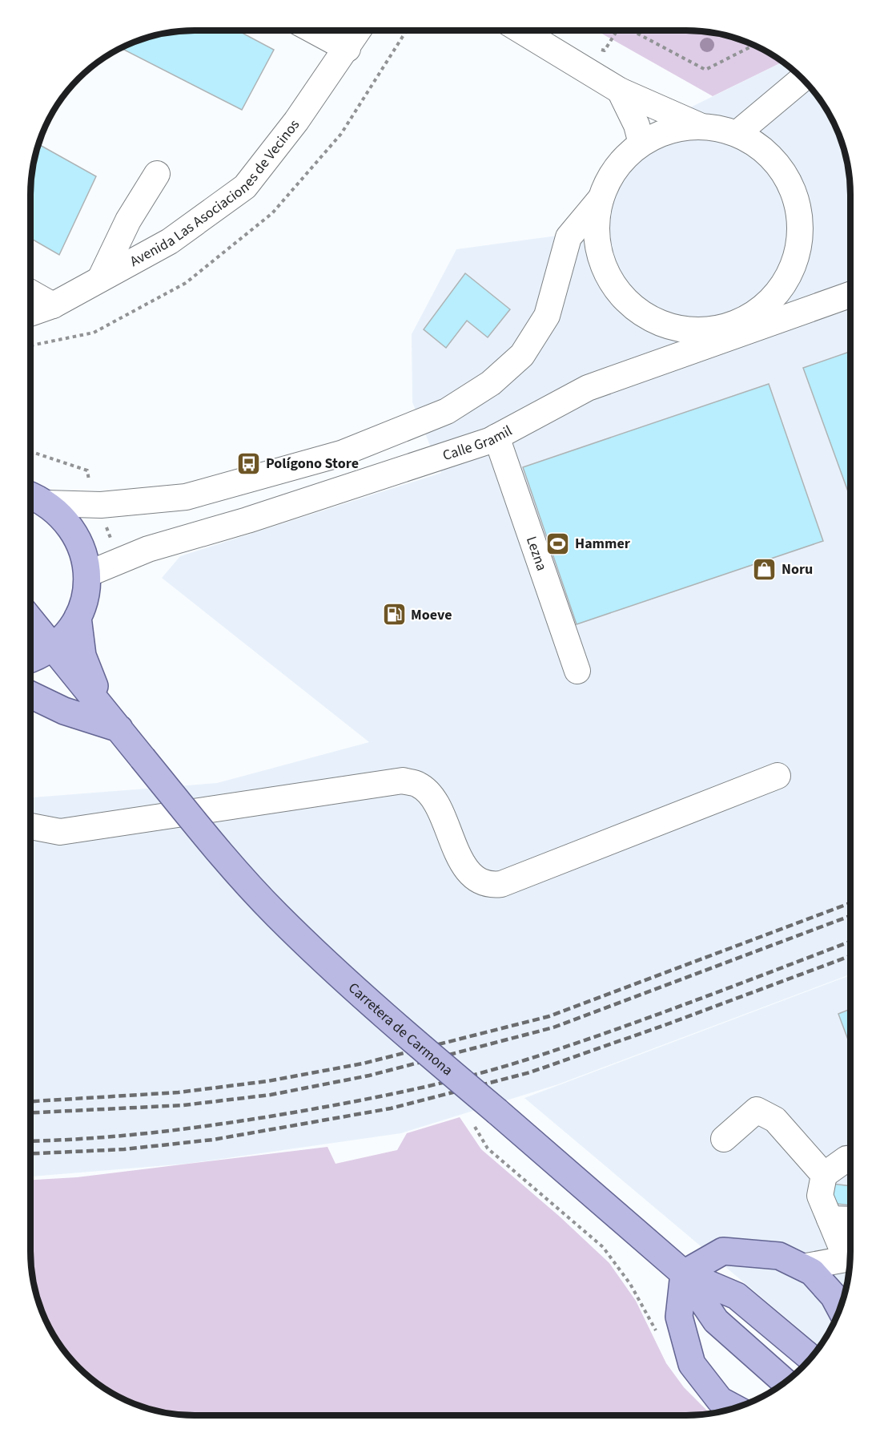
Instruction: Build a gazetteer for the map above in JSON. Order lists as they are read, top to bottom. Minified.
{"streets":{"main road":["Carretera de Carmona"],"street":["Avenida Las Asociaciones de Vecinos","Calle Gramil","Lezna"]},"crossings":[["Calle Gramil","Lezna"]],"places":{"bus stop":["Polígono Store"],"sports":["Hammer"],"shop":["Noru"],"fuel station":["Moeve"]}}
